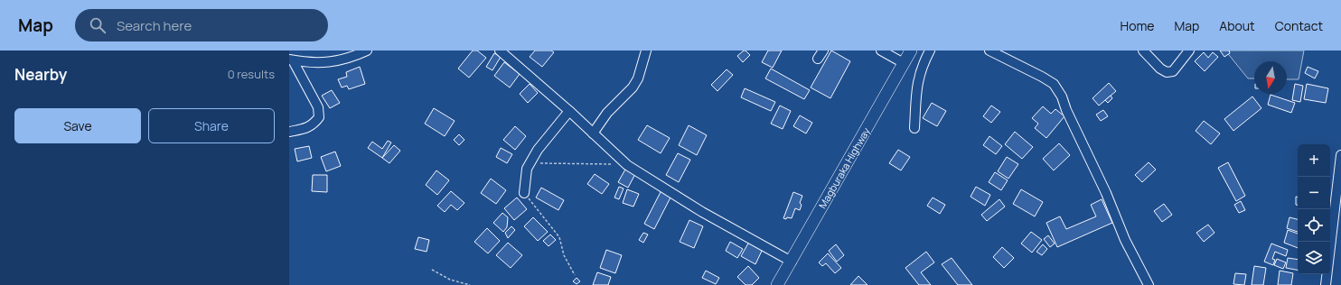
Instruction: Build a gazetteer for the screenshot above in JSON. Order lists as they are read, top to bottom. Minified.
{"streets":{"main road":["Magburaka Highway"]},"north":"bottom","page":{"header":"Map","search":"Search here","nav":["Home","Map","About","Contact"],"heading":["Nearby","0 results"],"buttons":["Save","Share"],"map_buttons":["+","−"]}}
